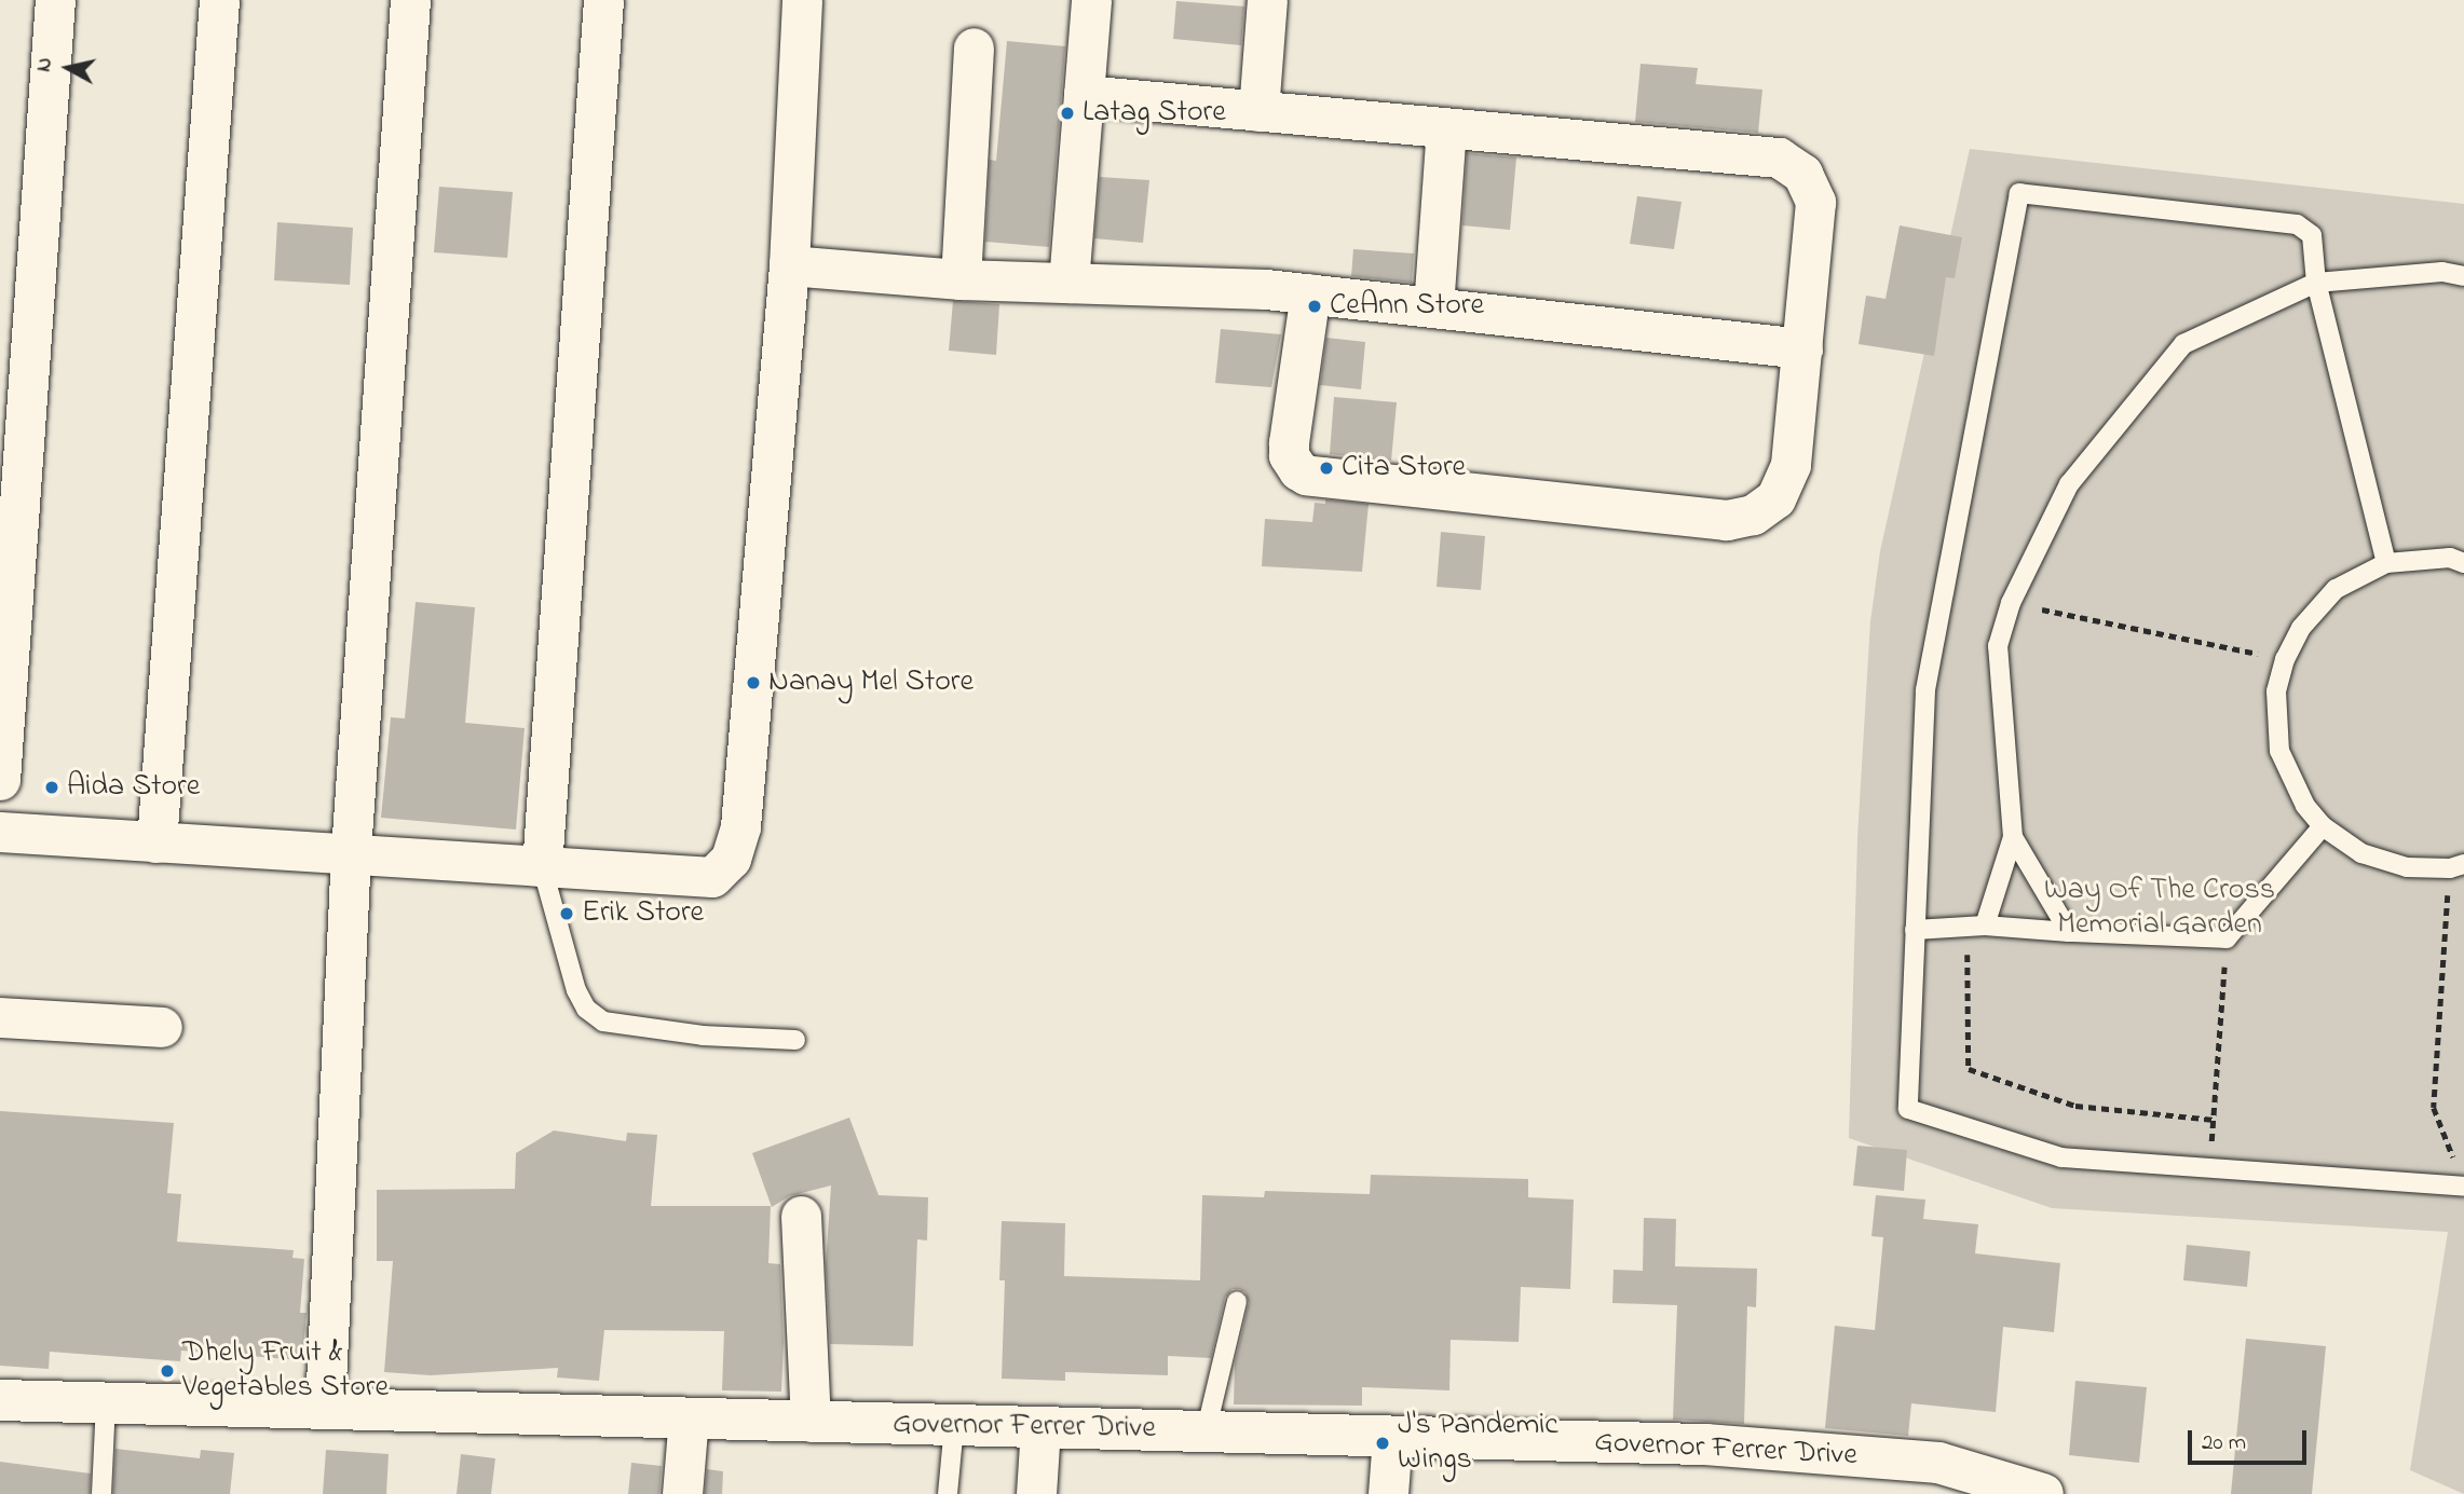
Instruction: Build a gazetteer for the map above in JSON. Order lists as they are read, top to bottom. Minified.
{"streets":{"main road":["Governor Ferrer Drive"]},"parks":["Way Of The Cross Memorial Garden"],"places":["Latag Store","CeAnn Store","Cita Store","Nanay Mel Store","Aida Store","Erik Store","Dhely Fruit & Vegetables Store","J's Pandemic Wings"],"scale_bar":"20 m","north":"left"}
